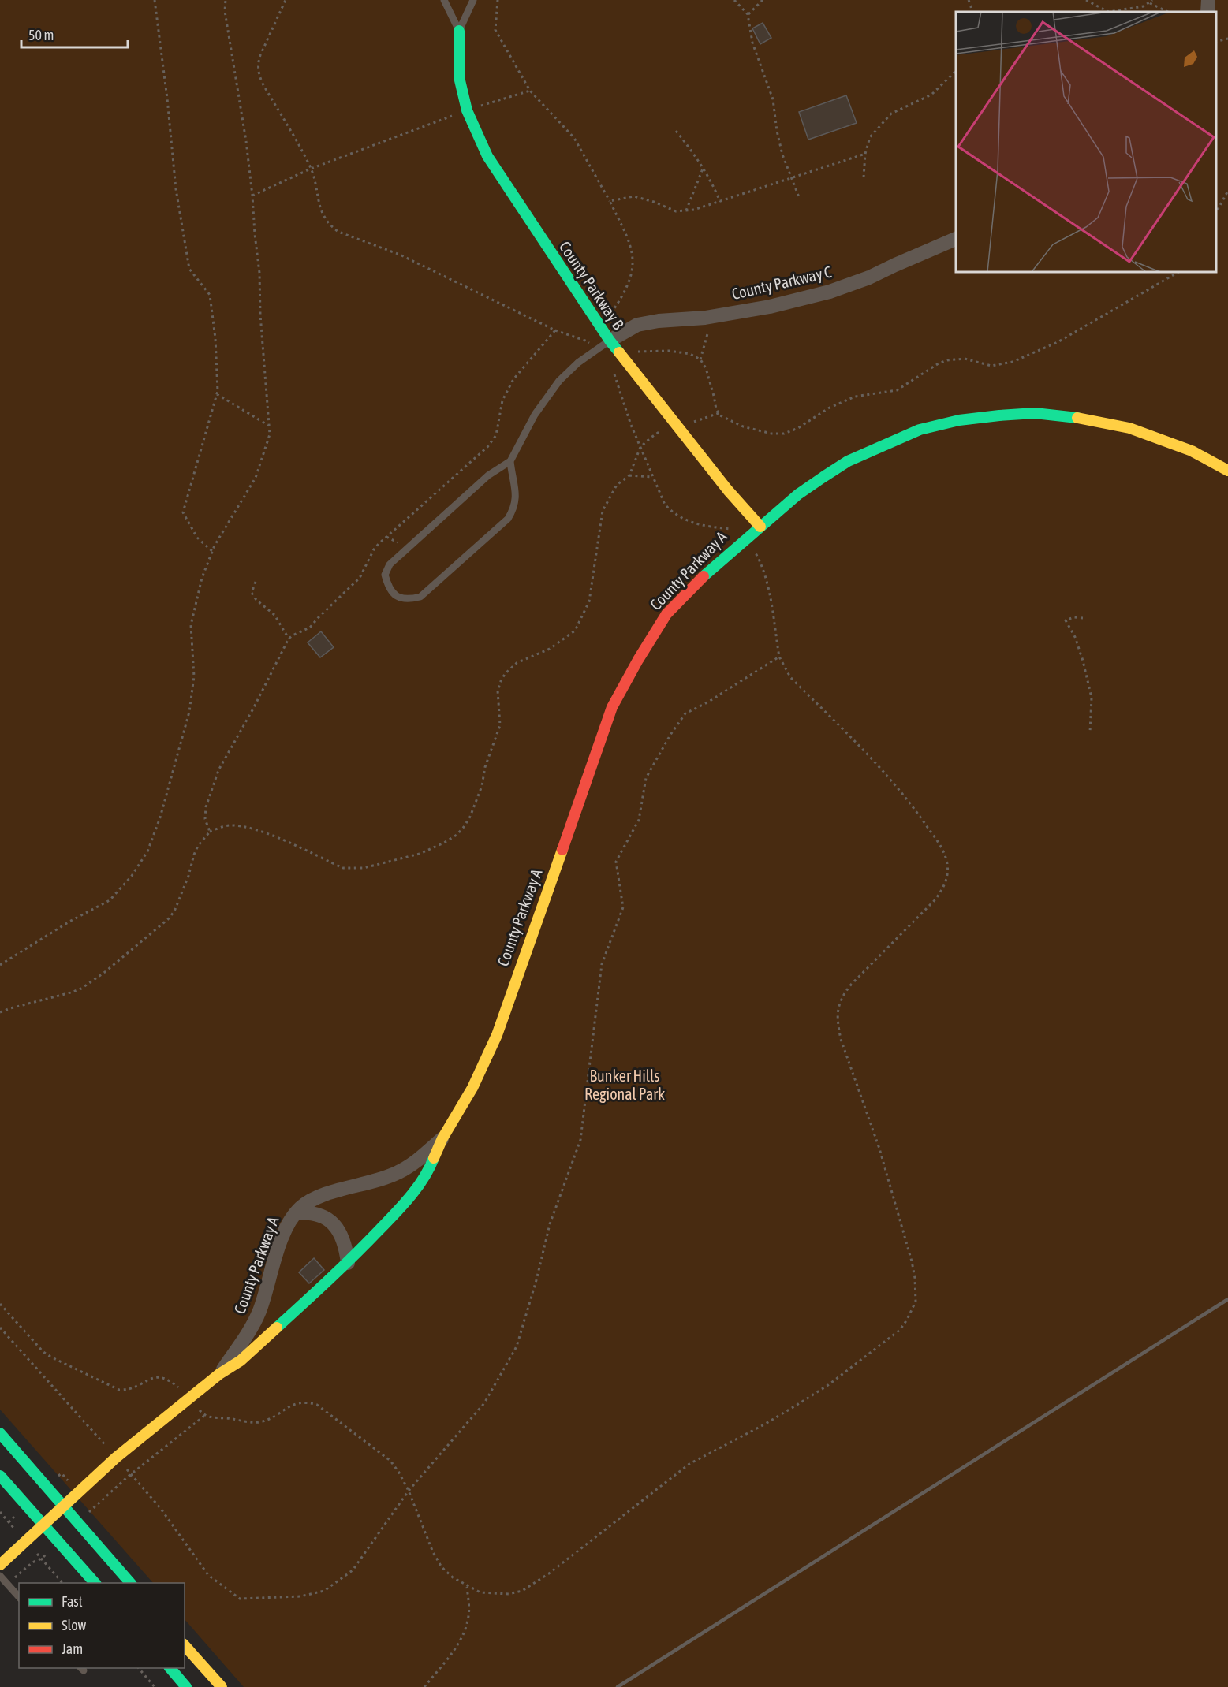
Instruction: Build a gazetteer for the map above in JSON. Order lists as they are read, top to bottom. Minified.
{"streets":{"street":["County Parkway C","County Parkway B","County Parkway A"]},"crossings":[["County Parkway C","County Parkway B"],["County Parkway B","County Parkway A"]],"parks":["Bunker Hills Regional Park"],"legend":["Fast","Slow","Jam"],"scale_bar":"50 m"}
